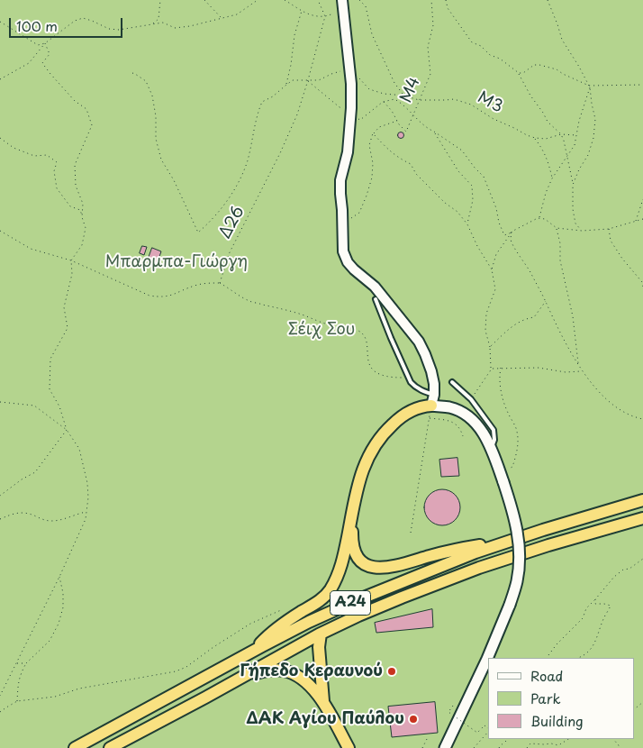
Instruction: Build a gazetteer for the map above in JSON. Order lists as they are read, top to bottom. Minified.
{"streets":{"highway":["Α24"],"path":["M4","M3","Δ26"]},"crossings":[["M4","M3"]],"parks":["Μπαρμπα-Γιώργη","Σέιχ Σου"],"places":["Γήπεδο Κεραυνού","ΔΑΚ Αγίου Παύλου"],"legend":["Road","Park","Building"],"scale_bar":"100 m"}
